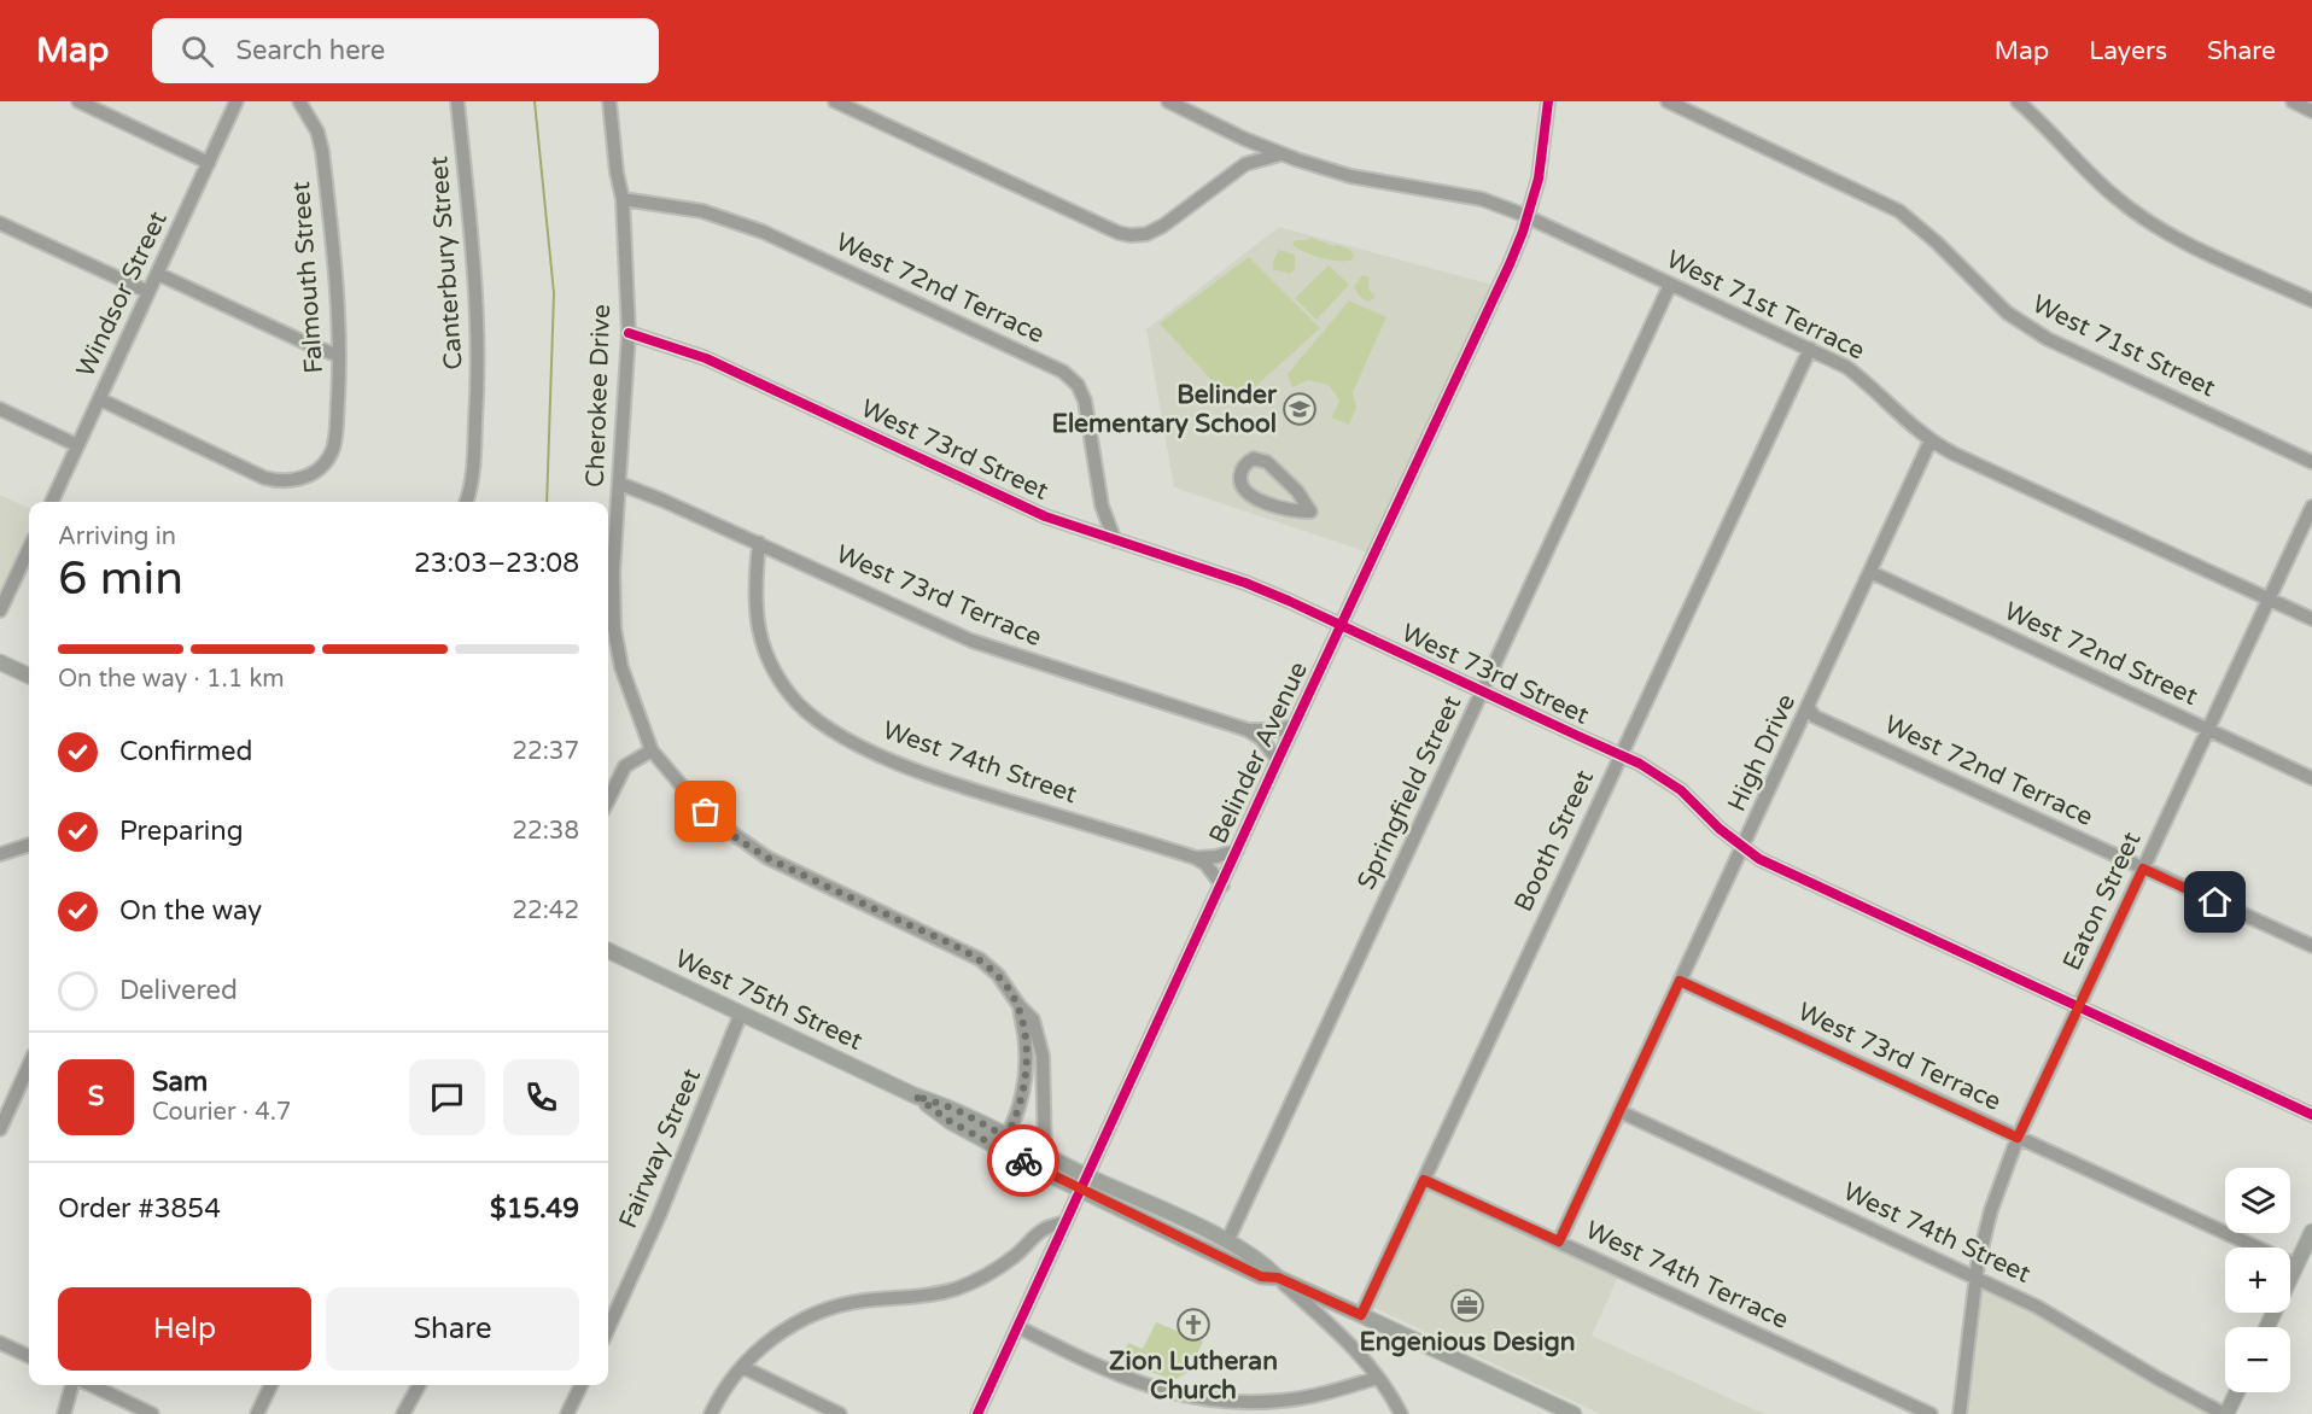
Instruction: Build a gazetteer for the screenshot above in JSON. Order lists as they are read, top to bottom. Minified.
{"streets":{"main road":["West 75th Street"],"street":["Canterbury Street","Falmouth Street","West 72nd Terrace","Windsor Street","West 71st Terrace","West 71st Street","Cherokee Drive","West 73rd Street","West 73rd Terrace","West 72nd Street","Belinder Avenue","High Drive","West 74th Street","Springfield Street","Booth Street","Eaton Street","Fairway Street","West 74th Terrace"]},"crossings":[["Falmouth Street","Windsor Street"],["West 72nd Terrace","Cherokee Drive"],["West 72nd Terrace","West 73rd Street"],["West 72nd Terrace","High Drive"],["West 72nd Terrace","Eaton Street"],["West 71st Terrace","Belinder Avenue"],["West 71st Terrace","High Drive"],["West 71st Terrace","Springfield Street"],["West 71st Terrace","Booth Street"],["West 71st Terrace","Eaton Street"],["Cherokee Drive","West 73rd Street"],["Cherokee Drive","West 73rd Terrace"],["Cherokee Drive","West 75th Street"],["West 73rd Street","Belinder Avenue"],["West 73rd Street","High Drive"],["West 73rd Street","Springfield Street"],["West 73rd Street","Booth Street"],["West 73rd Street","Eaton Street"],["West 73rd Terrace","Belinder Avenue"],["West 73rd Terrace","High Drive"],["West 73rd Terrace","West 74th Street"],["West 73rd Terrace","Eaton Street"],["West 72nd Street","High Drive"],["West 72nd Street","Eaton Street"],["Belinder Avenue","West 74th Street"],["Belinder Avenue","West 75th Street"],["High Drive","West 74th Street"],["High Drive","West 74th Terrace"],["West 74th Street","Eaton Street"],["Springfield Street","West 75th Street"],["Booth Street","West 75th Street"],["Booth Street","West 74th Terrace"],["West 75th Street","Fairway Street"]],"places":{"school or university":["Belinder Elementary School"],"office":["Engenious Design"],"church":["Zion Lutheran Church"]},"page":{"header":"Map","search":"Search here","nav":["Map","Layers","Share"],"heading":["6 min","Arriving in","23:03–23:08"],"panel":["Sam","Courier · 4.7","Order #3854","$15.49"],"bar":"On the way · 1.1 km","list":[["Confirmed","22:37"],["Preparing","22:38"],["On the way","22:42"],"Delivered"],"round":"S","map_buttons":["+","−"],"buttons":["Help","Share"]}}
